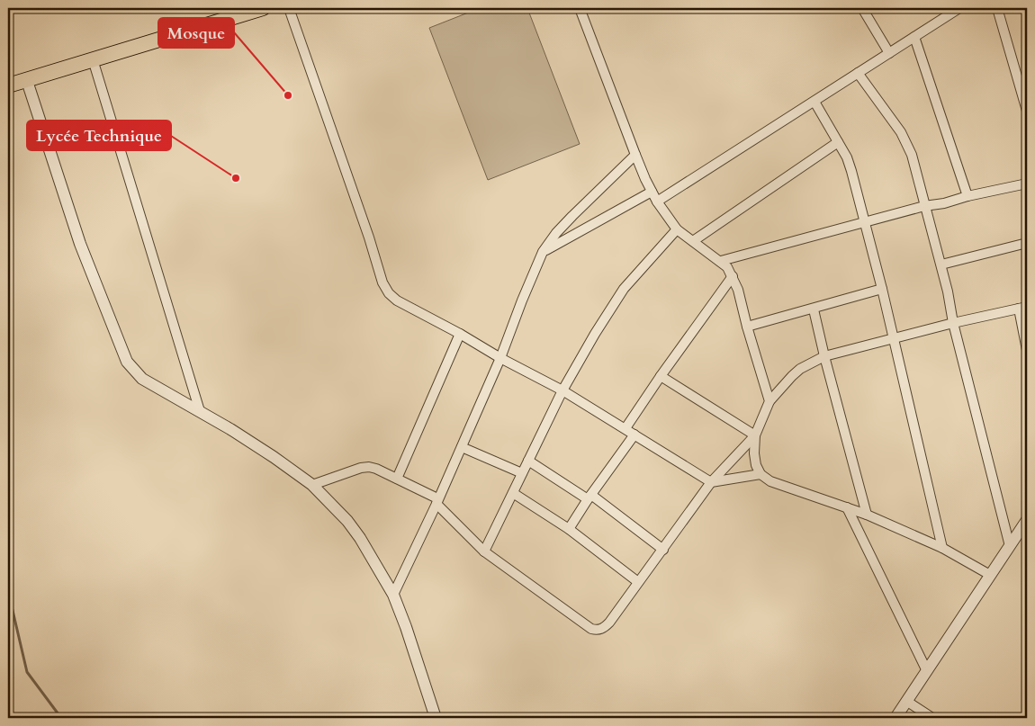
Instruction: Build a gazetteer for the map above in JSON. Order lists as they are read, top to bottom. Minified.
{"places":["Mosque","Lycée Technique"]}
